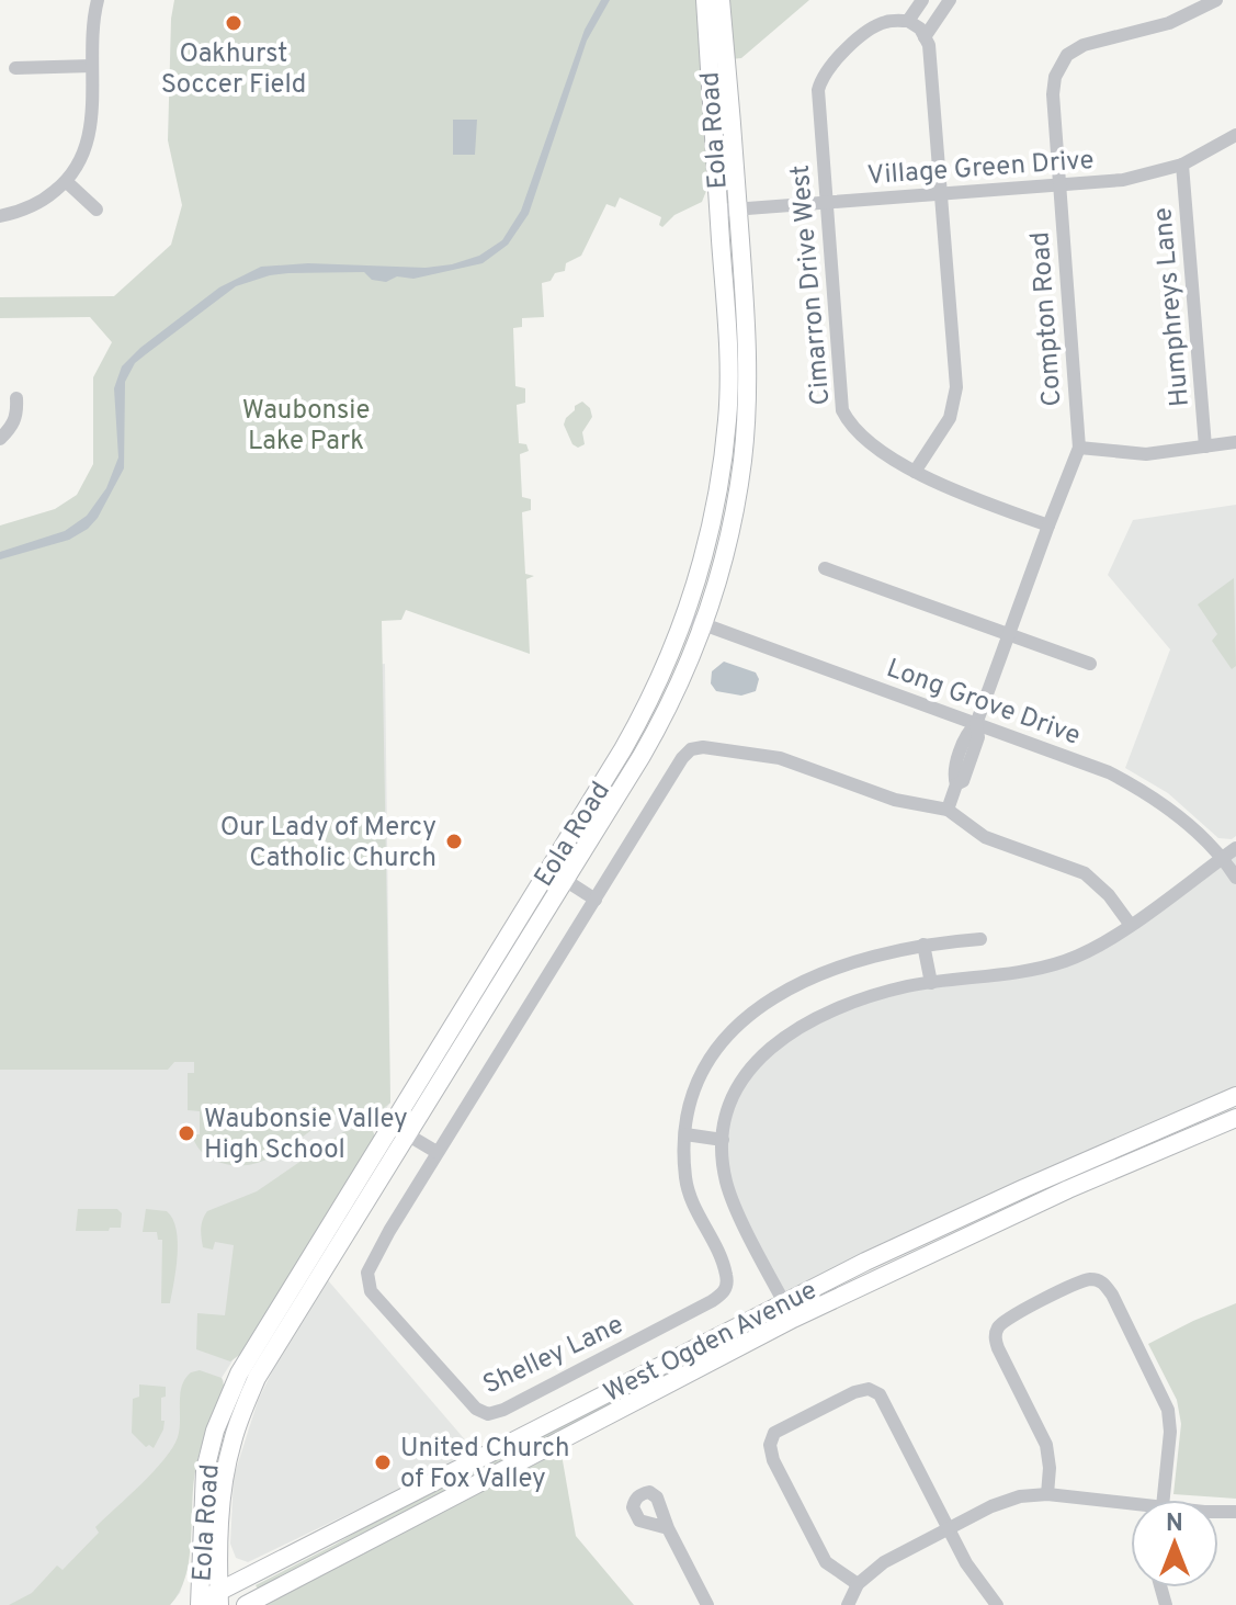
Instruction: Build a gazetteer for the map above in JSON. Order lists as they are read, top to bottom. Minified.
{"streets":{"main road":["Eola Road","West Ogden Avenue"],"street":["Village Green Drive","Cimarron Drive West","Humphreys Lane","Compton Road","Long Grove Drive","Shelley Lane"]},"crossings":[["Eola Road","Village Green Drive"],["Eola Road","Long Grove Drive"],["Eola Road","West Ogden Avenue"],["Village Green Drive","Cimarron Drive West"],["Village Green Drive","Humphreys Lane"],["Village Green Drive","Compton Road"],["Cimarron Drive West","Compton Road"],["Compton Road","Long Grove Drive"],["Compton Road","Shelley Lane"]],"parks":["Waubonsie Lake Park"],"places":["Oakhurst Soccer Field","Our Lady of Mercy Catholic Church","Waubonsie Valley High School","United Church of Fox Valley"],"north":"top"}
